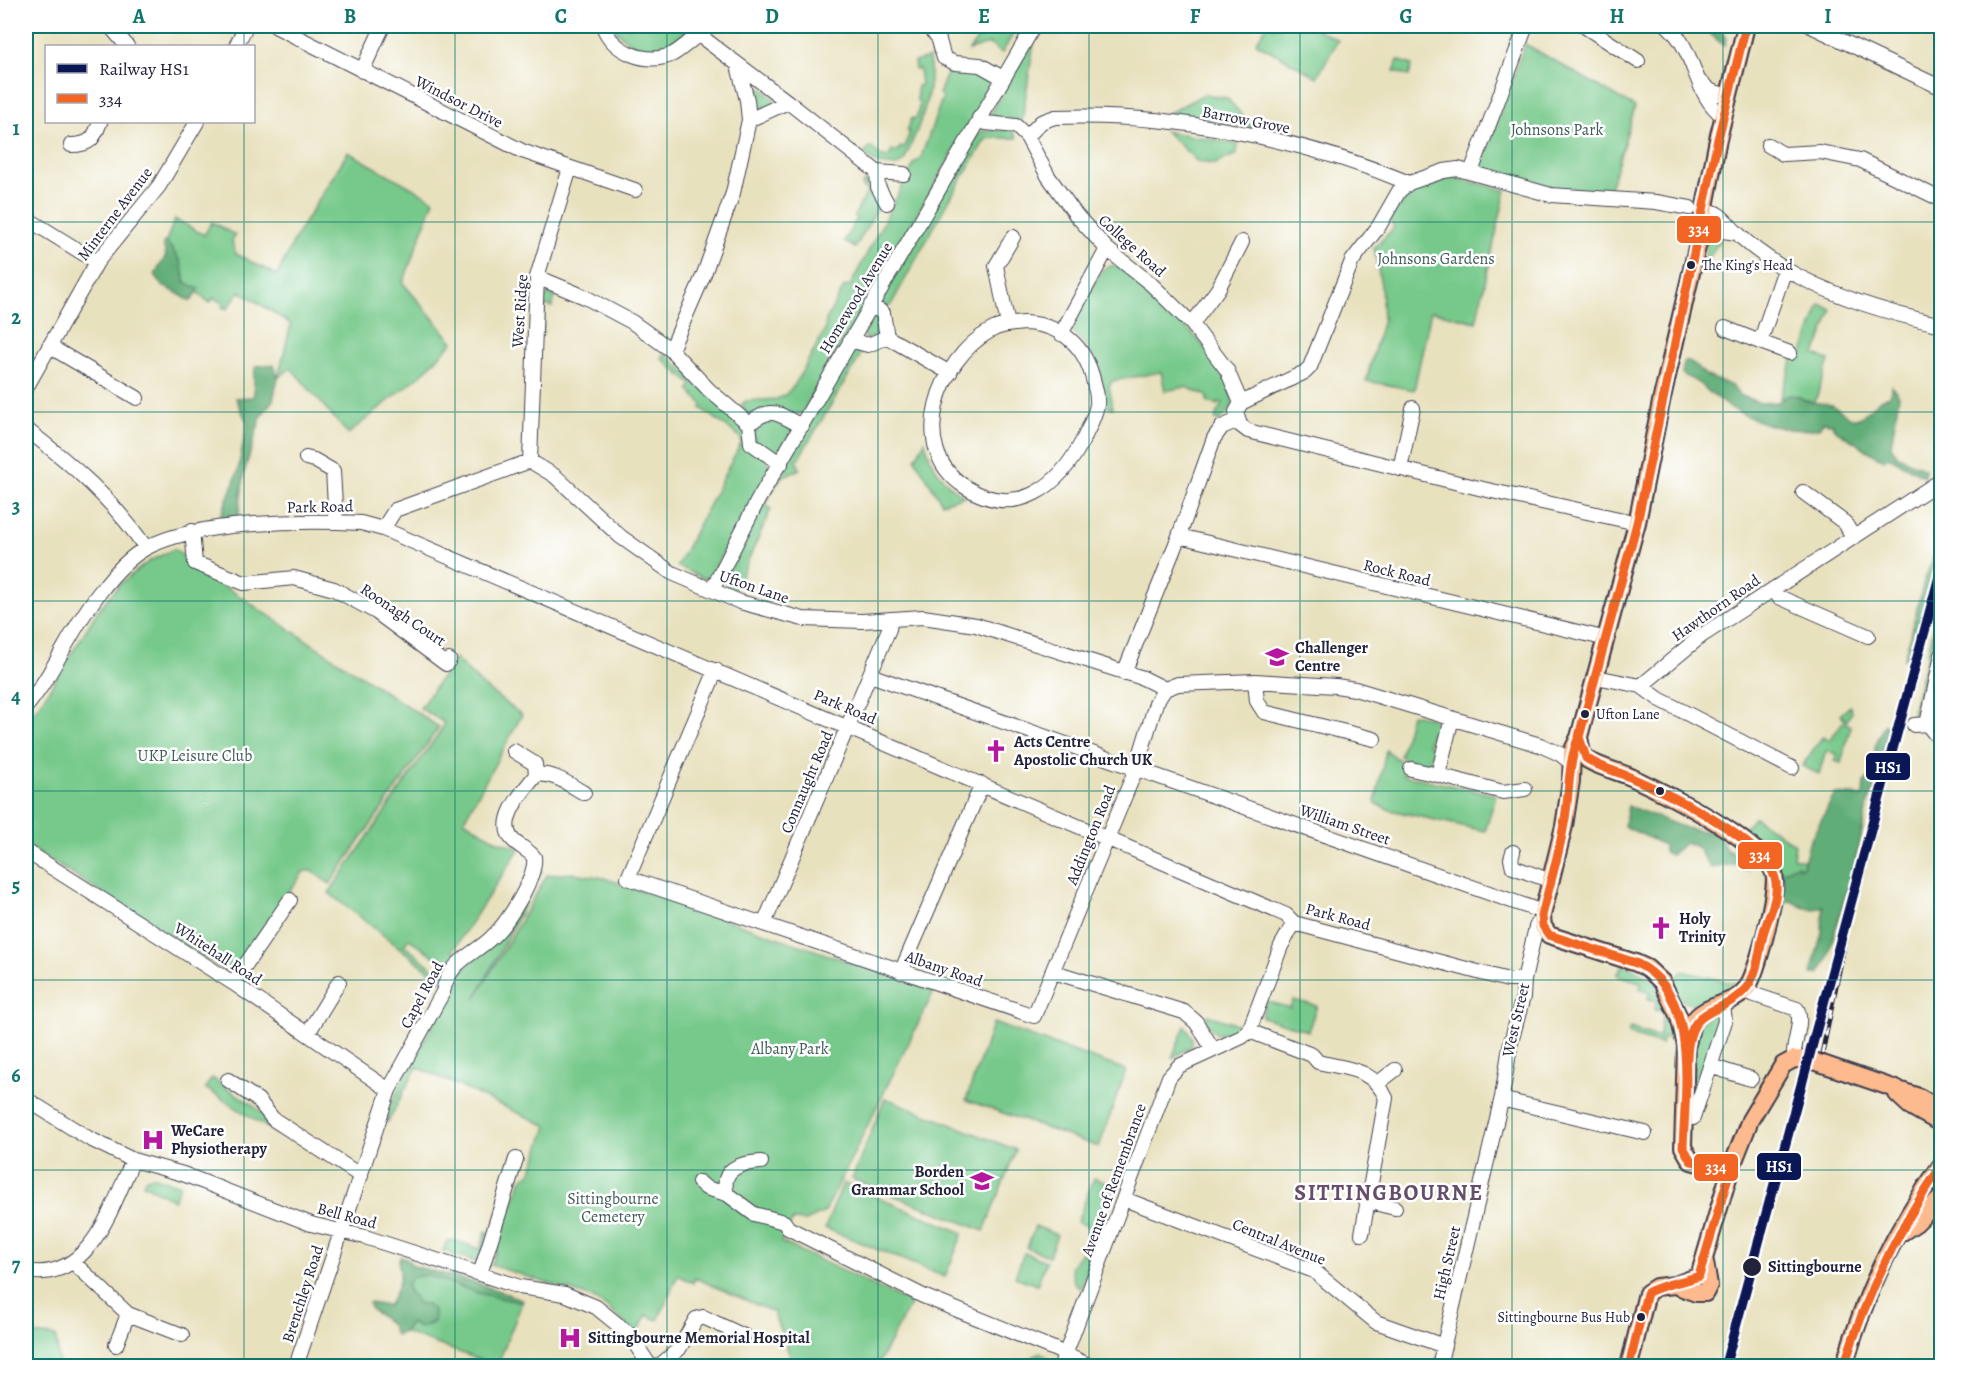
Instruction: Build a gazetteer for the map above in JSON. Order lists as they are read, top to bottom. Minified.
{"streets":{"street":["Windsor Drive","Barrow Grove","Minterne Avenue","College Road","Homewood Avenue","West Ridge","Park Road","Rock Road","Ufton Lane","Hawthorn Road","Roonagh Court","Connaught Road","William Street","Addington Road","Whitehall Road","Albany Road","Capel Road","West Street","Avenue of Remembrance","Bell Road","Central Avenue","High Street","Brenchley Road"]},"crossings":[["Windsor Drive","West Ridge"],["Barrow Grove","College Road"],["Homewood Avenue","Ufton Lane"],["West Ridge","Ufton Lane"],["Park Road","Roonagh Court"],["Park Road","Connaught Road"],["Park Road","Addington Road"],["Park Road","Albany Road"],["Park Road","West Street"],["Ufton Lane","Connaught Road"],["Ufton Lane","Addington Road"],["Connaught Road","William Street"],["Connaught Road","Albany Road"],["William Street","Addington Road"],["Addington Road","Albany Road"],["Whitehall Road","Capel Road"],["Capel Road","Bell Road"],["Capel Road","Brenchley Road"],["West Street","High Street"],["Avenue of Remembrance","Central Avenue"],["Bell Road","Brenchley Road"],["Central Avenue","High Street"]],"districts":["SITTINGBOURNE"],"parks":["Johnsons Park","Johnsons Gardens","UKP Leisure Club","Albany Park","Sittingbourne Cemetery"],"places":{"other":["The King's Head","Ufton Lane","Sittingbourne","Sittingbourne Bus Hub"],"school or university":["Challenger Centre","Borden Grammar School"],"church":["Acts Centre Apostolic Church UK","Holy Trinity"],"hospital":["WeCare Physiotherapy","Sittingbourne Memorial Hospital"]},"lines":["transit line 334","rail line HS1"],"legend":["Railway HS1","334"],"grid":{"columns":["A","B","C","D","E","F","G","H","I"],"rows":["1","2","3","4","5","6","7"]}}
